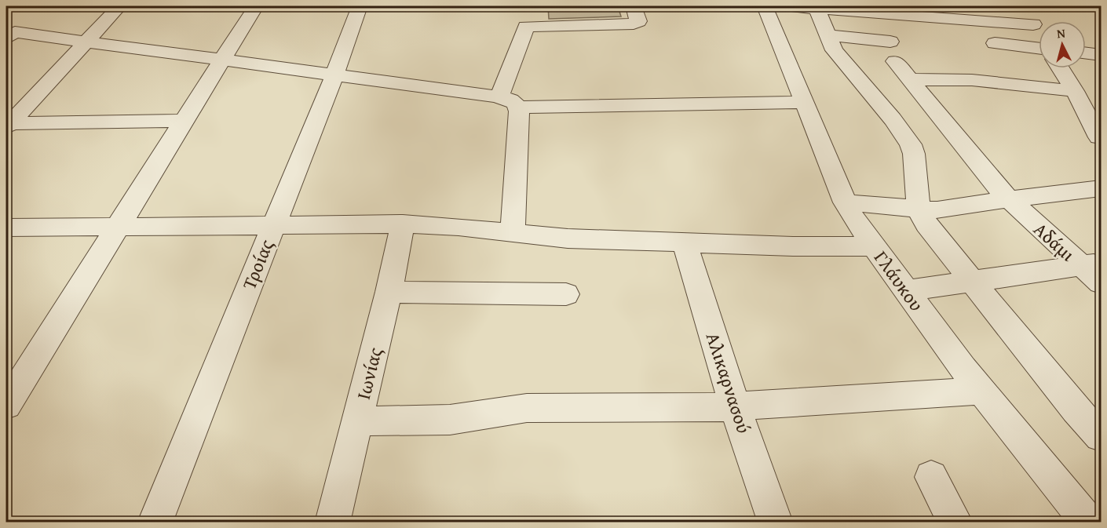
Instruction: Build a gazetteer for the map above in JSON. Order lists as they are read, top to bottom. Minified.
{"streets":{"street":["Αδάμι","Τροίας","Γλάυκου","Ιωνίας","Αλικαρνασού"]},"north":"top"}
